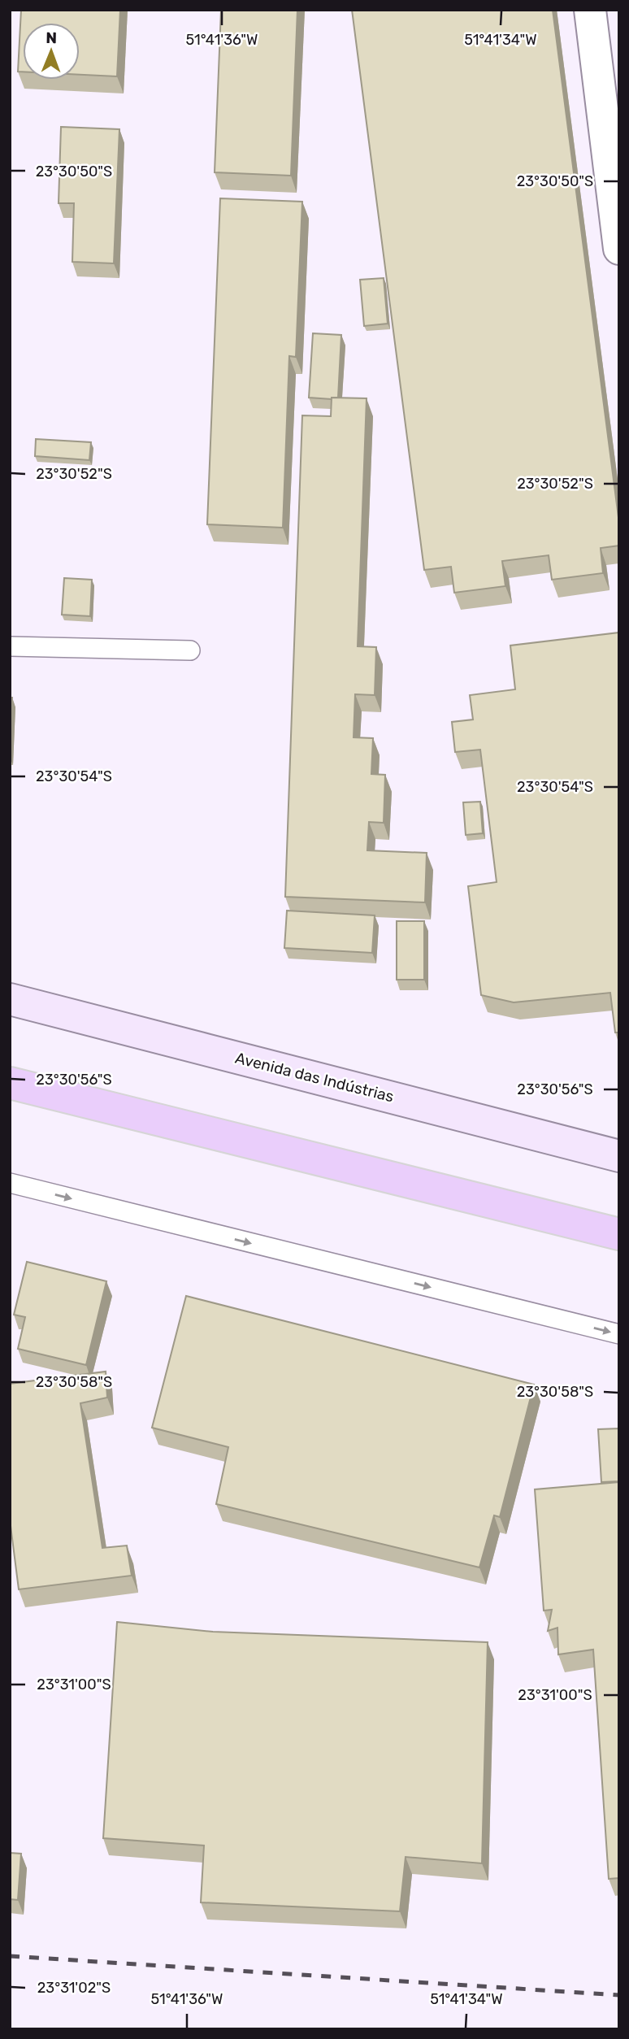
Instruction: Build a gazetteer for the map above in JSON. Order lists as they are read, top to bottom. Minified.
{"streets":{"street":["Avenida das Indústrias"]},"north":"top","coordinates":["51°41'36\"W","51°41'34\"W","23°30'50\"S","23°30'52\"S","23°30'54\"S","23°30'56\"S","23°30'58\"S","23°31'00\"S","23°31'02\"S"]}
